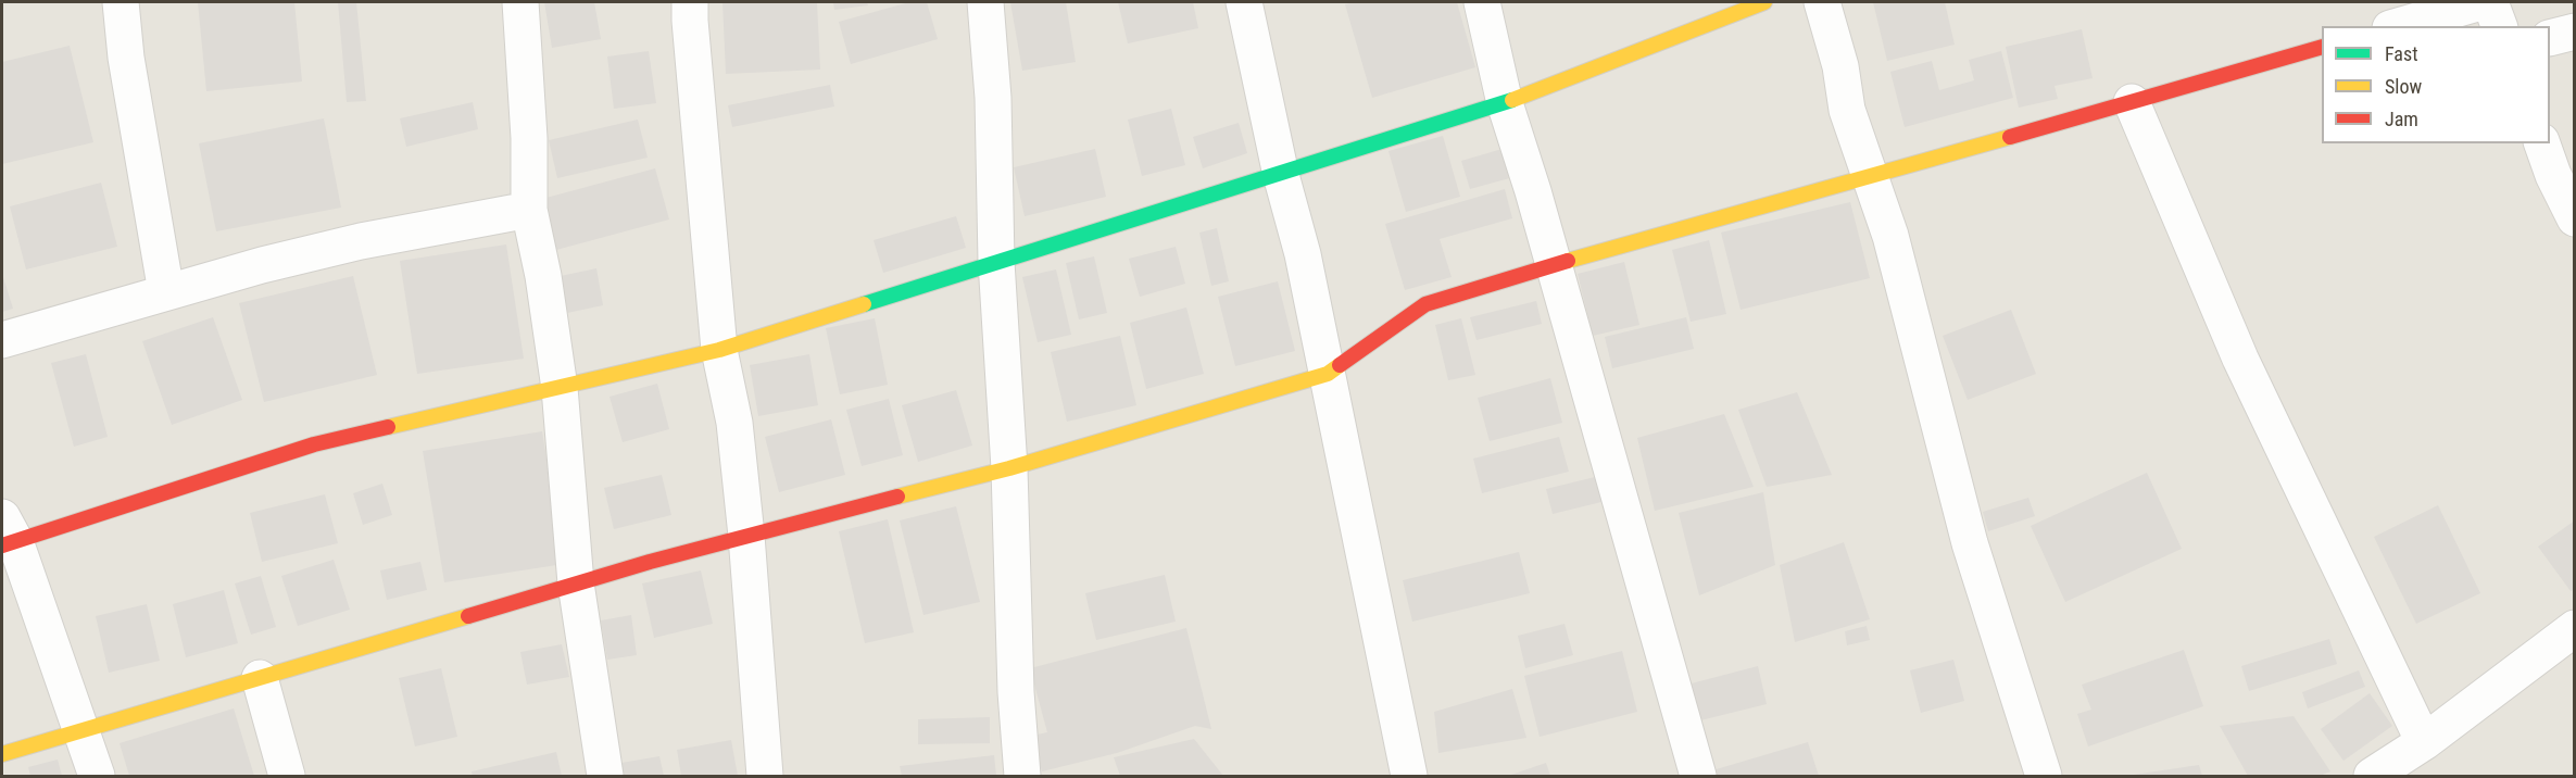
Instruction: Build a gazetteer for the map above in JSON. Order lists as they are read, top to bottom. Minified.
{"legend":["Fast","Slow","Jam"]}
